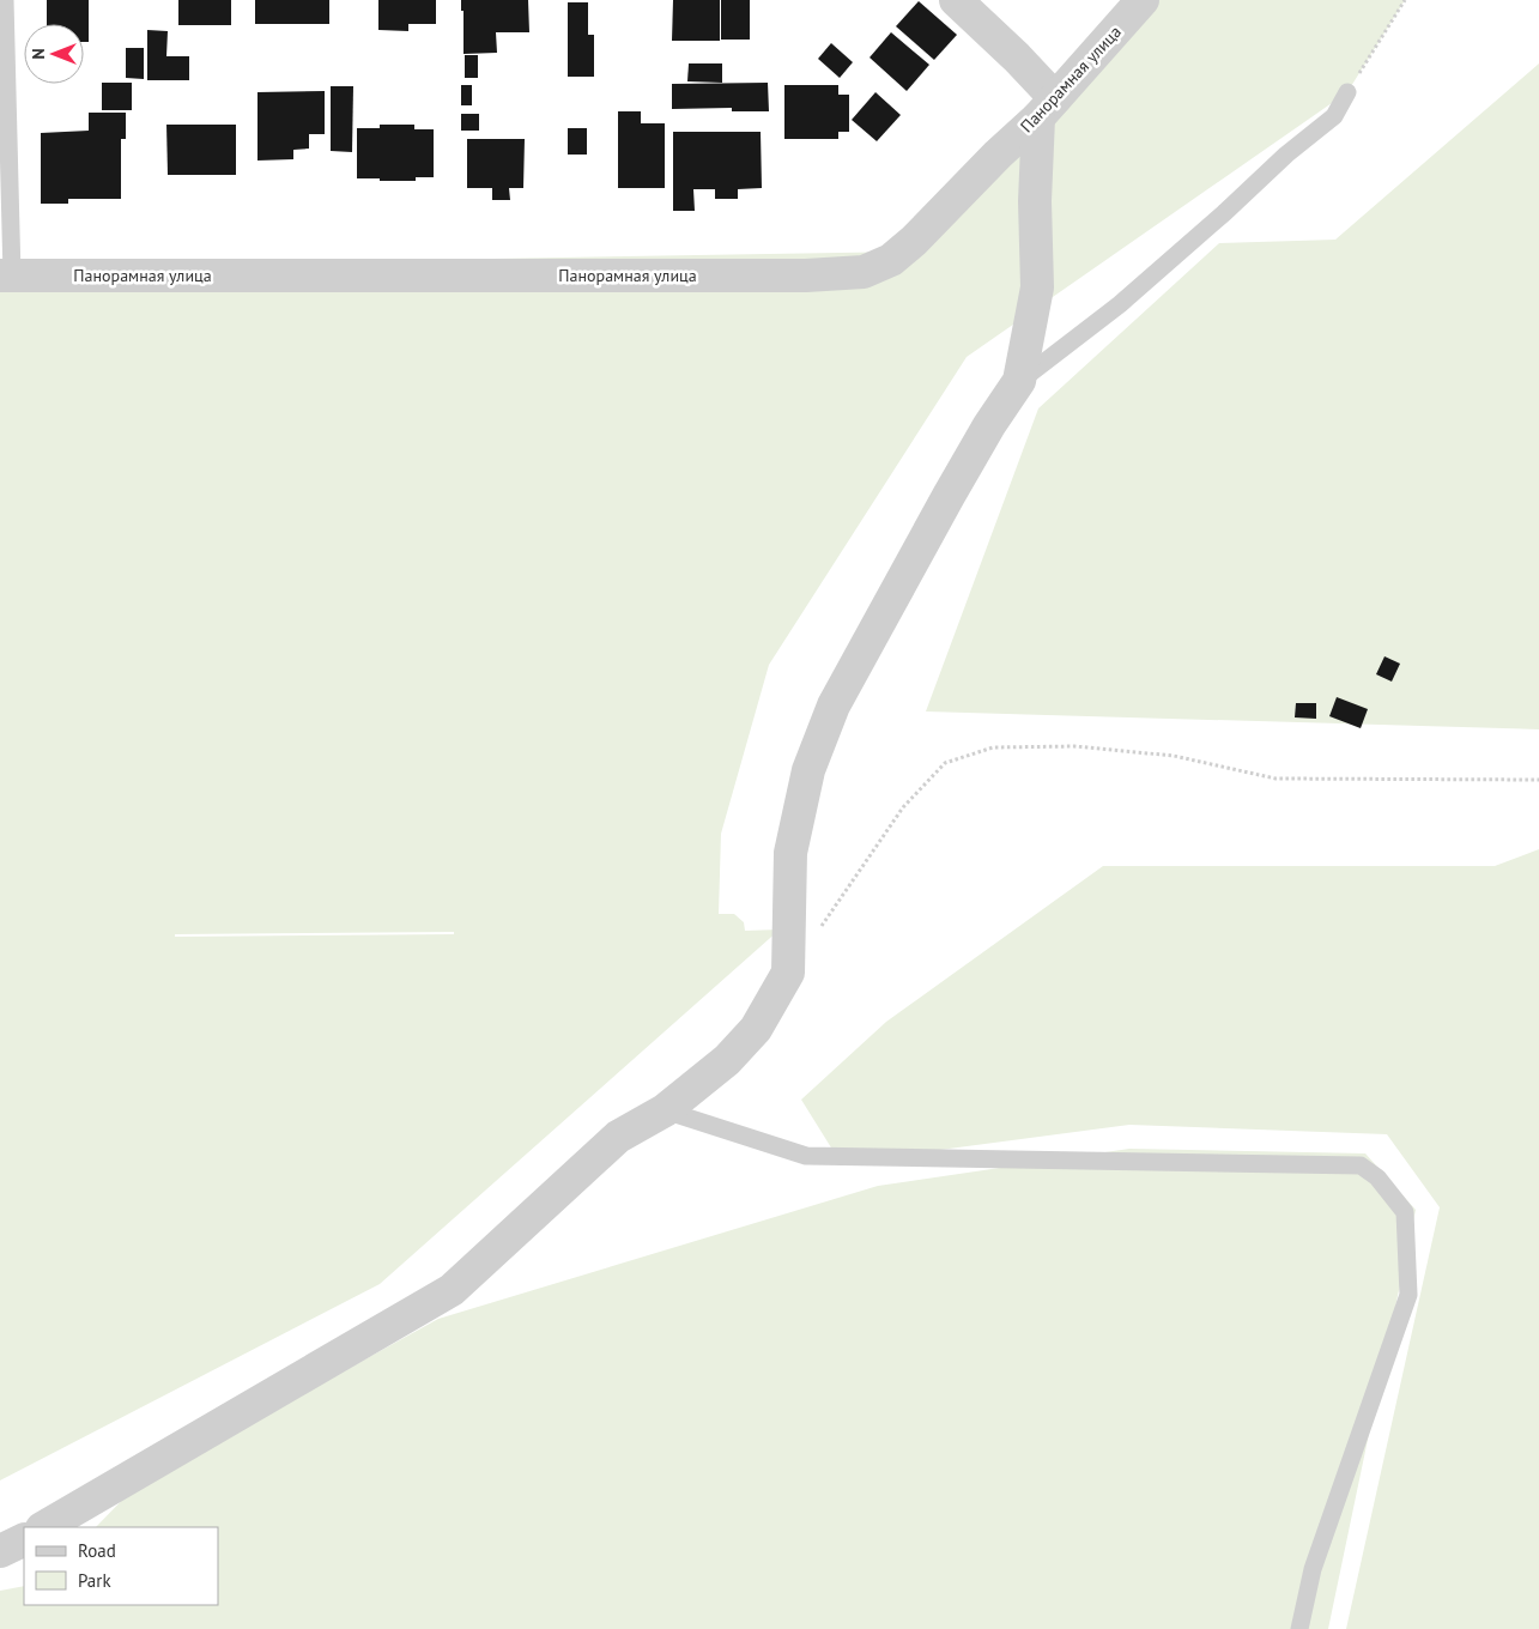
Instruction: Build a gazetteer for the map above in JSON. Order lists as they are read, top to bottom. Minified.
{"streets":{"street":["Панорамная улица"]},"legend":["Road","Park"],"north":"left"}
